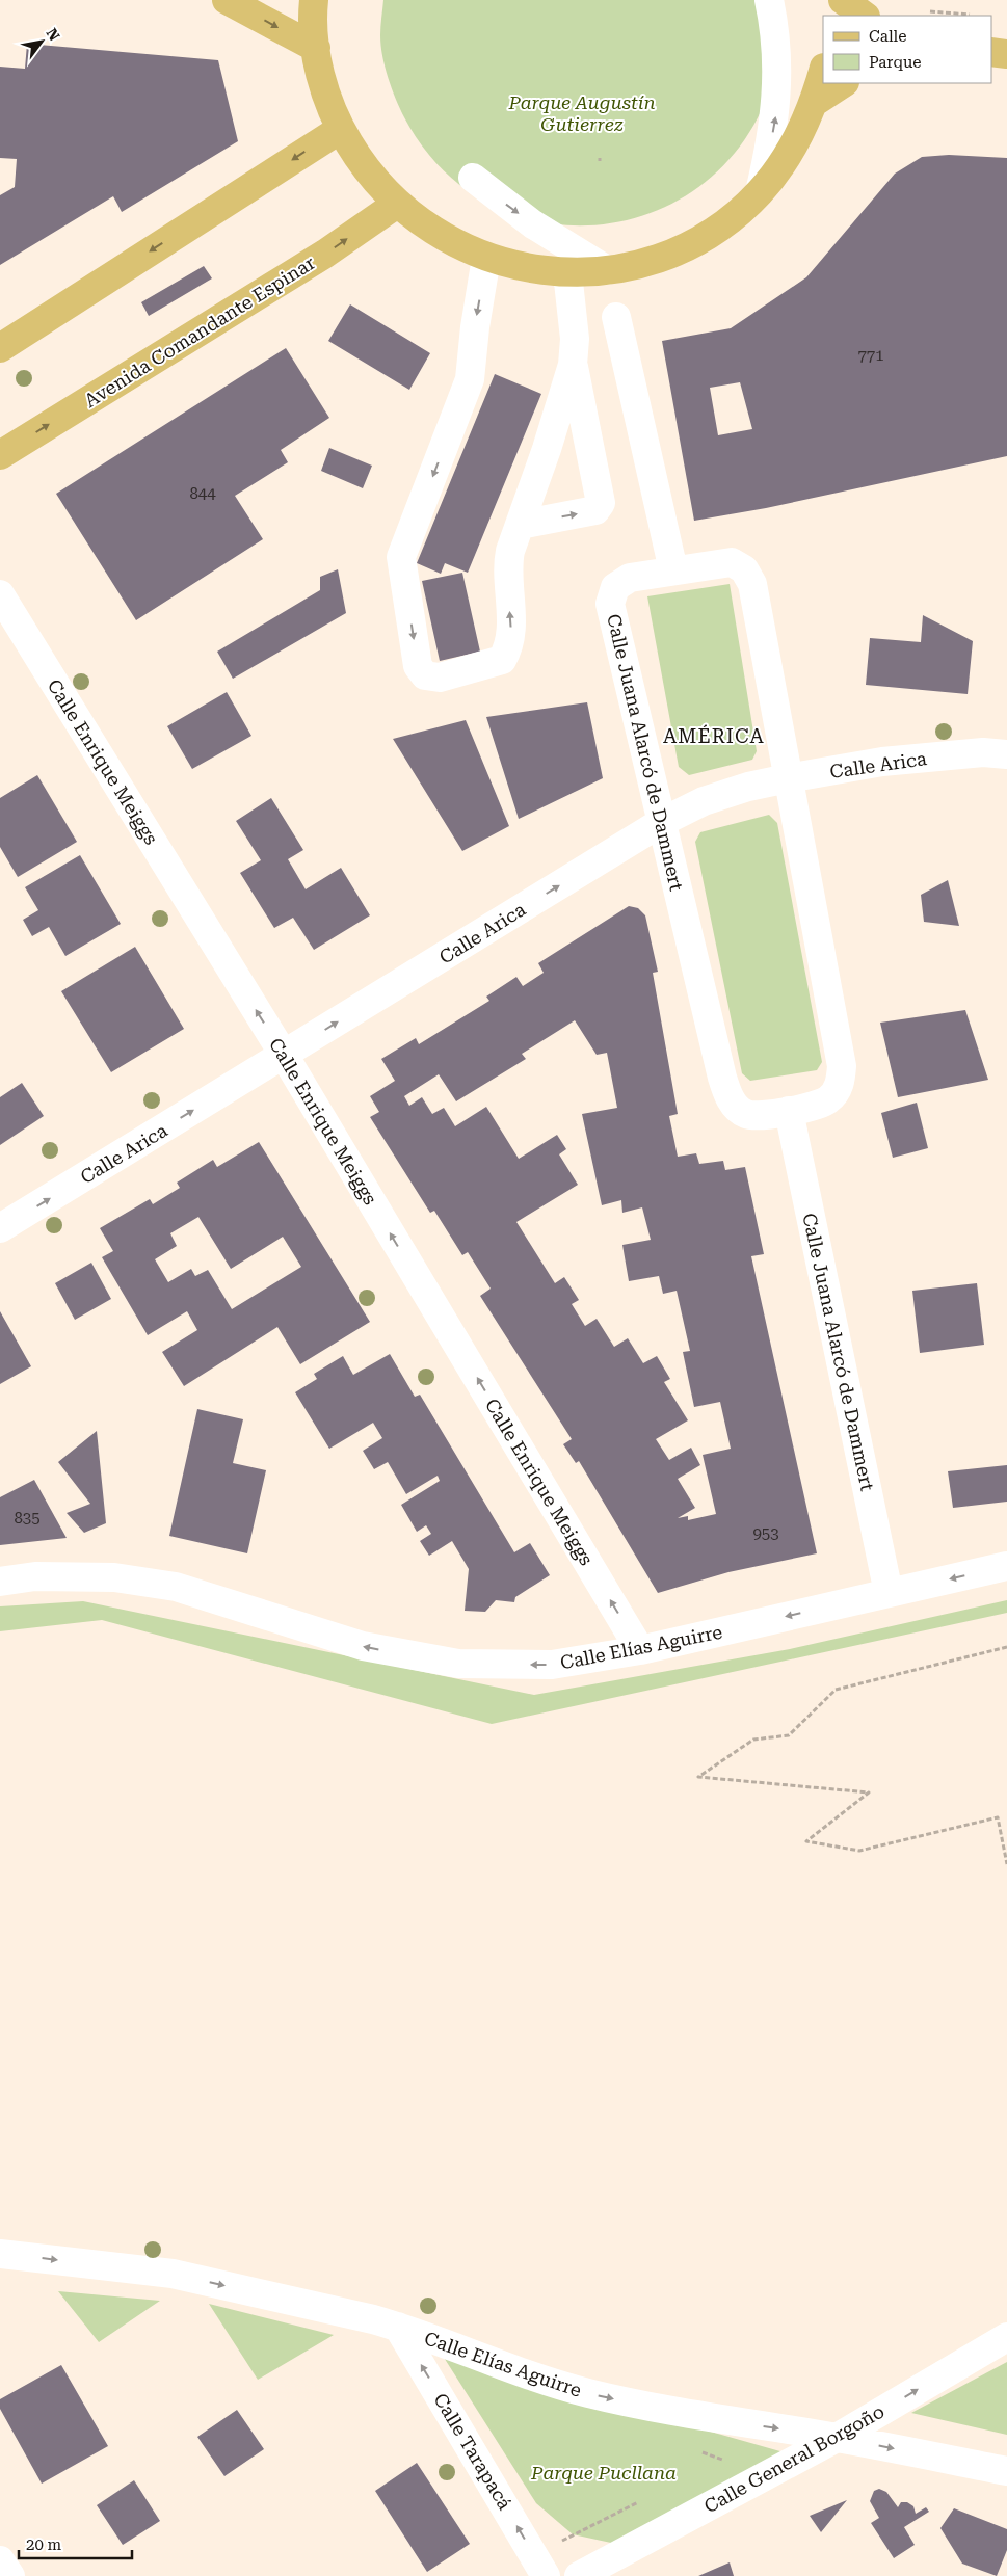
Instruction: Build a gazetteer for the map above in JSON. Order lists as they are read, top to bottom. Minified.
{"streets":{"main road":["Avenida Comandante Espinar"],"street":["Calle Juana Alarcó de Dammert","Calle Enrique Meiggs","Calle Arica","Calle Elías Aguirre","Calle Tarapacá","Calle General Borgoño"]},"crossings":[["Calle Juana Alarcó de Dammert","Calle Arica"],["Calle Juana Alarcó de Dammert","Calle Elías Aguirre"],["Calle Enrique Meiggs","Calle Arica"],["Calle Enrique Meiggs","Calle Elías Aguirre"],["Calle Elías Aguirre","Calle Tarapacá"],["Calle Elías Aguirre","Calle General Borgoño"]],"one_way":["Calle Enrique Meiggs","Calle Arica","Calle Tarapacá","Calle General Borgoño"],"districts":["AMÉRICA"],"parks":["Parque Augustín Gutierrez","Parque Pucllana"],"house_numbers":["771","844","835","953"],"legend":["Calle","Parque"],"scale_bar":"20 m","north":"top right"}
